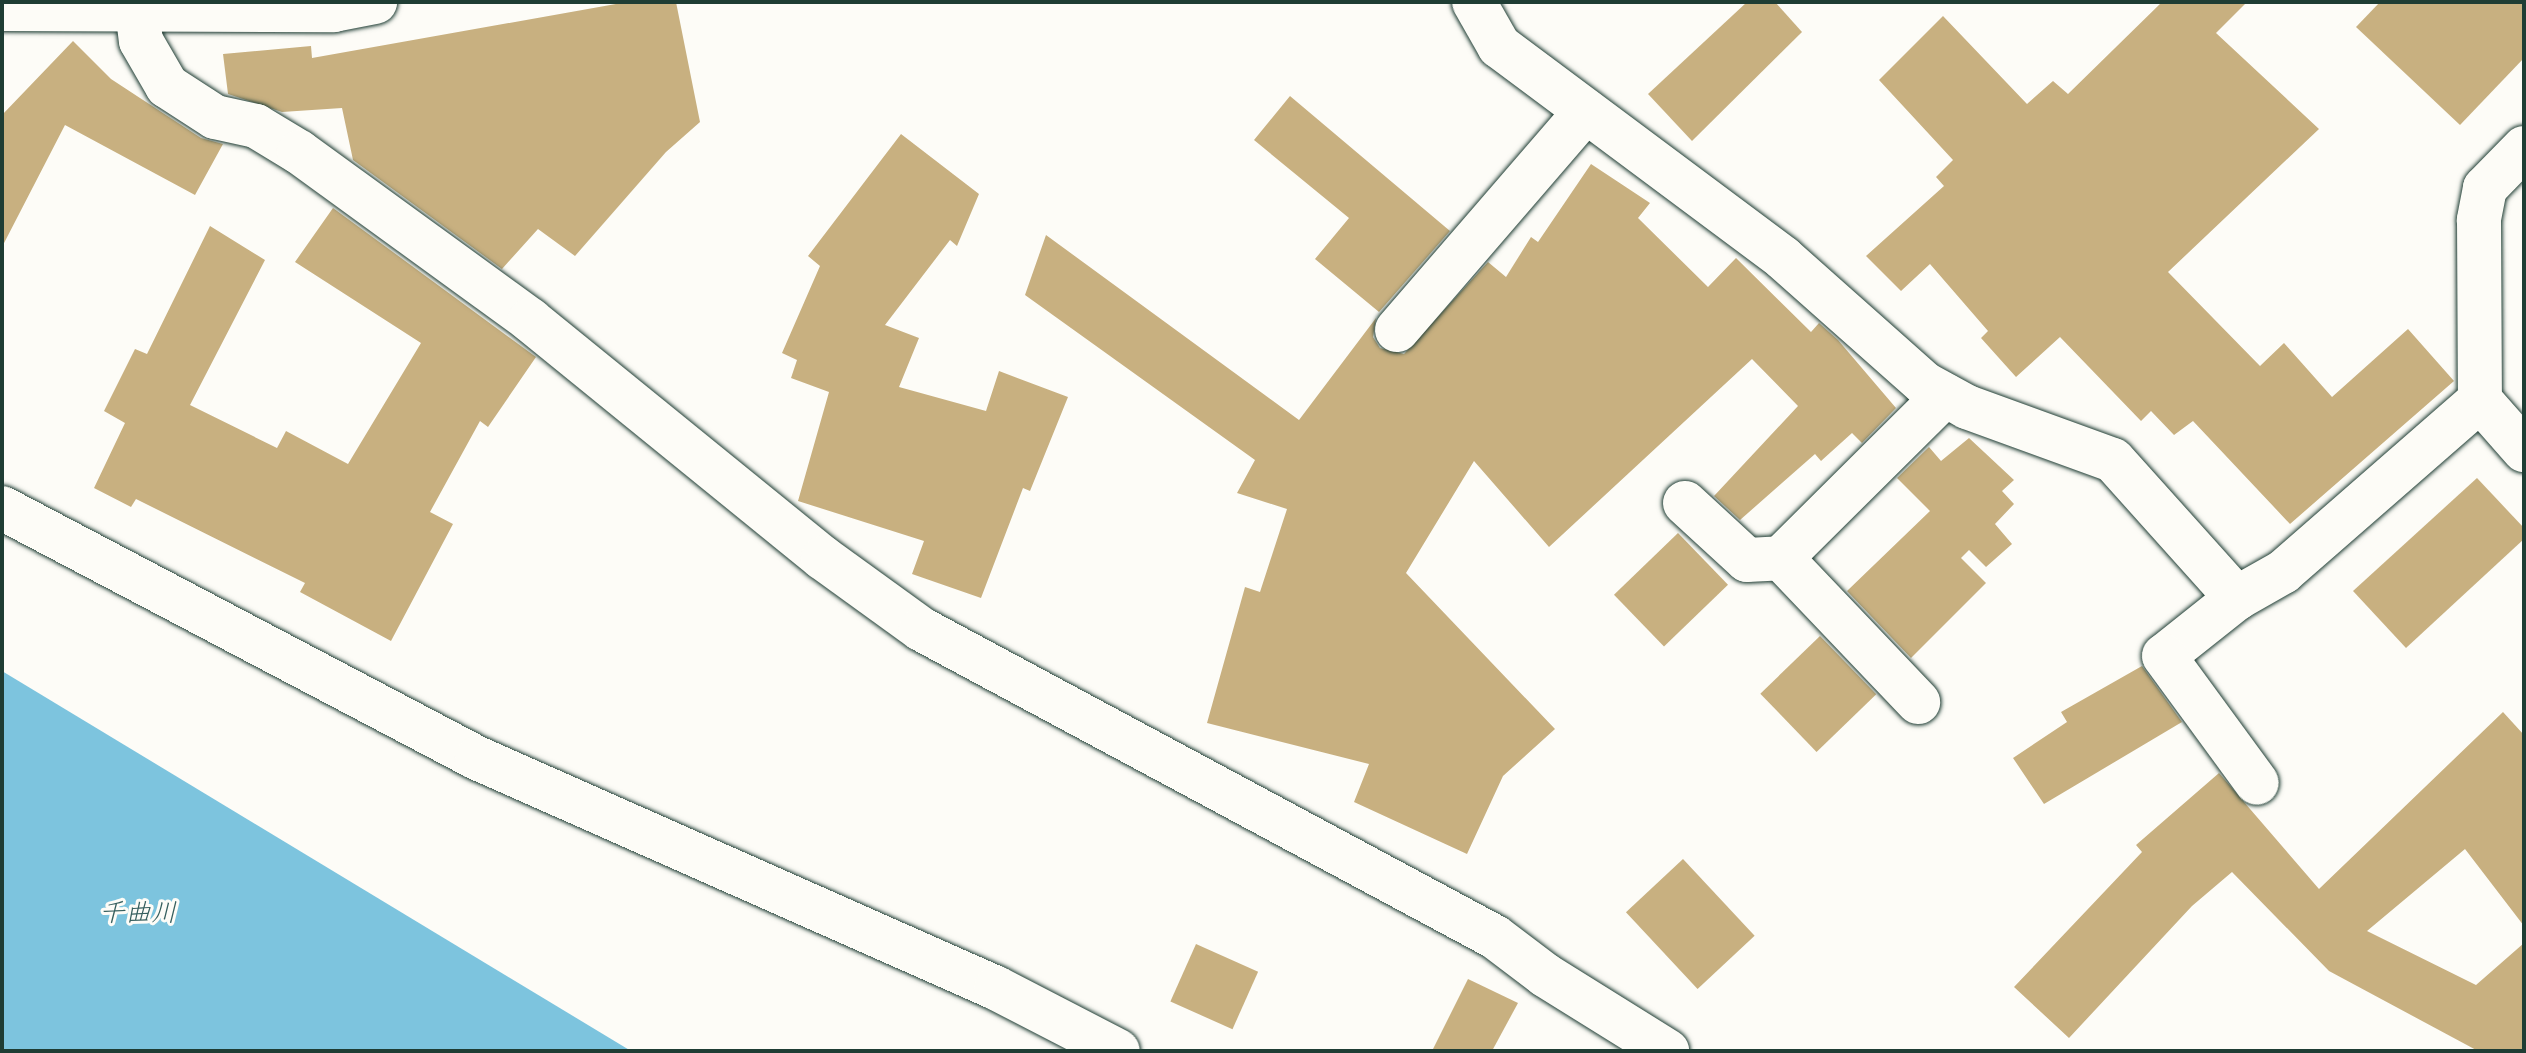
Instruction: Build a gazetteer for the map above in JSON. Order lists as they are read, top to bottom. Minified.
{"water":["千曲川"]}
